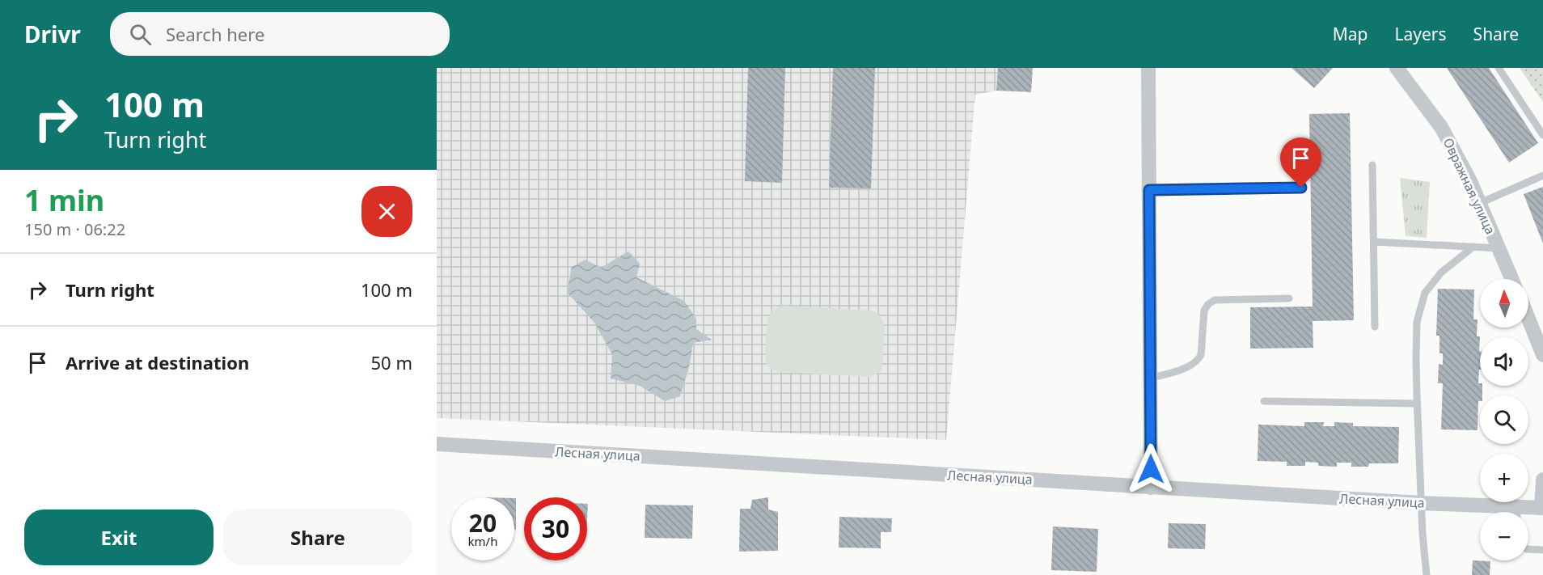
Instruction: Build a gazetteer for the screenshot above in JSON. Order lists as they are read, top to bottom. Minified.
{"streets":{"street":["Овражная улица","Лесная улица"]},"north":"top","page":{"header":"Drivr","search":"Search here","nav":["Map","Layers","Share"],"turn":["100 m","Turn right"],"heading":["1 min","150 m · 06:22"],"list":[{"name":"Turn right","value":"100 m"},{"name":"Arrive at destination","value":"50 m"}],"map_buttons":["+","−"],"speed":"20 km/h","limit":"30","buttons":["Exit","Share"]}}
